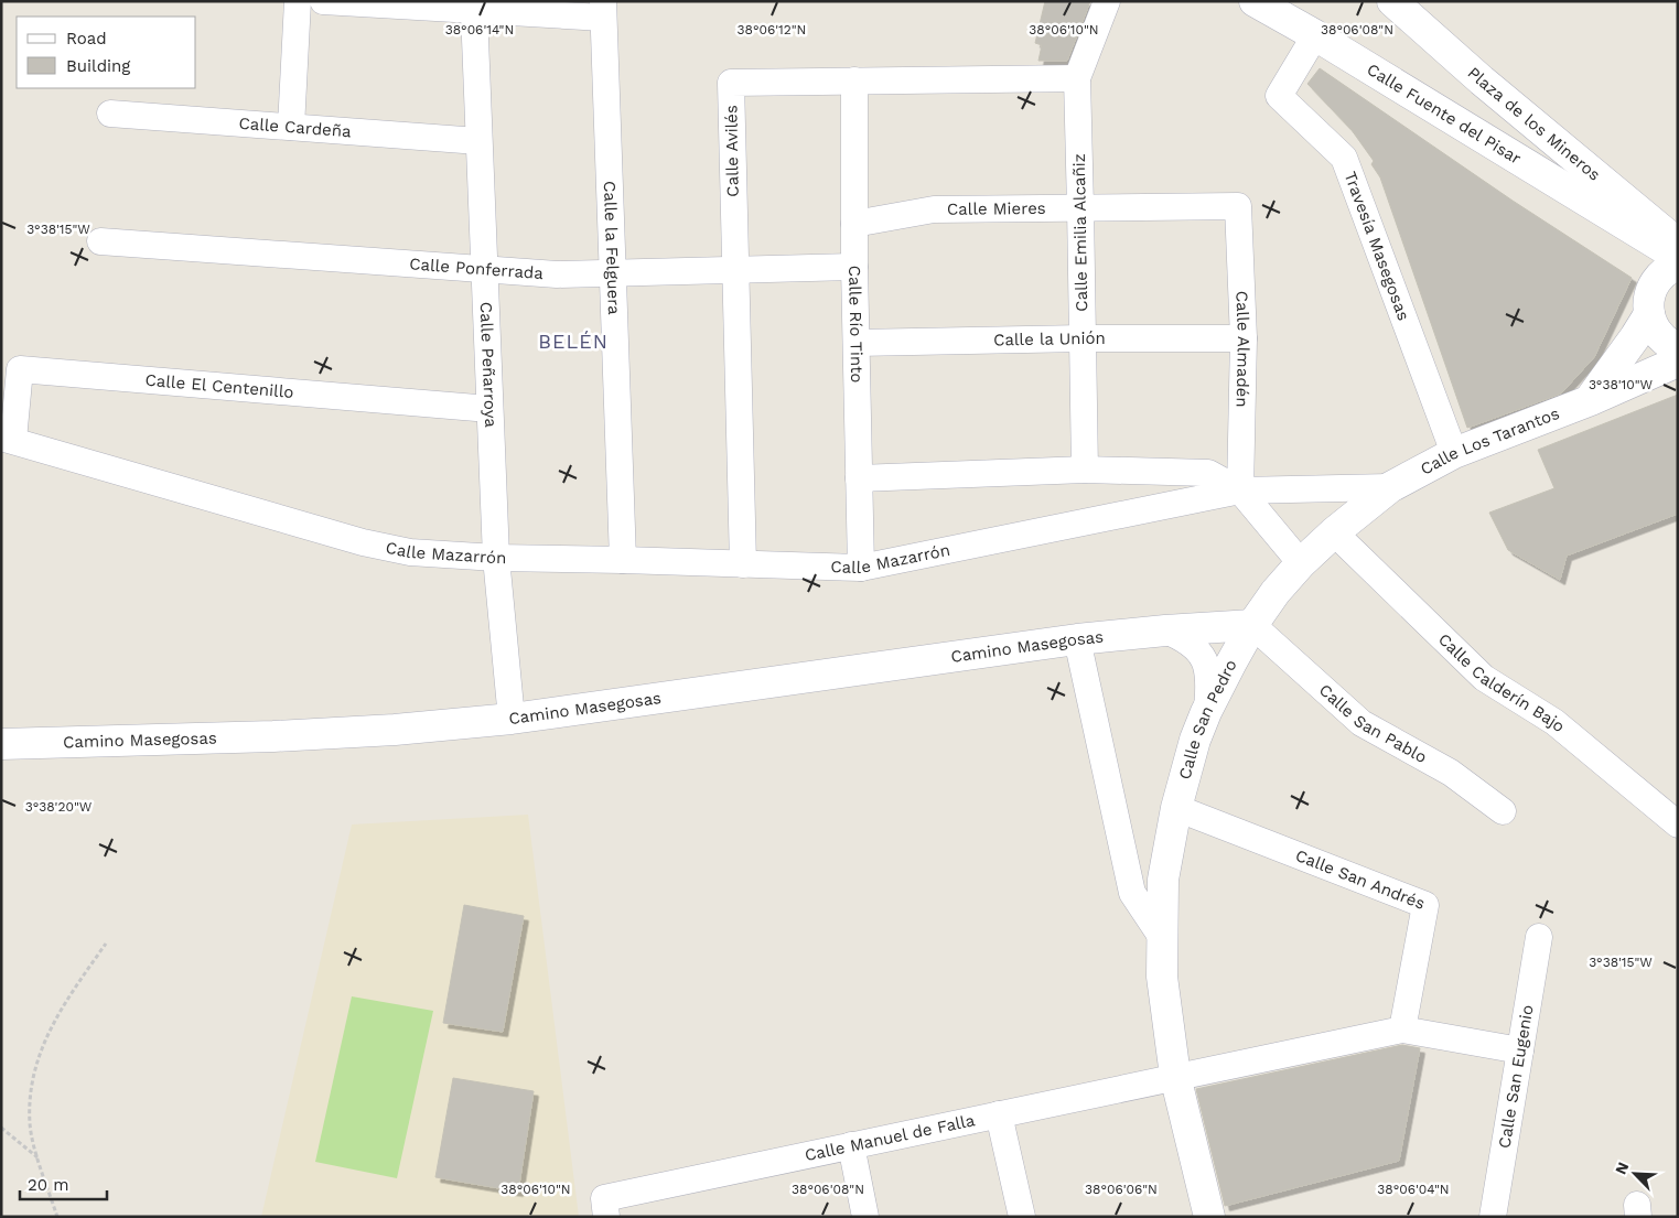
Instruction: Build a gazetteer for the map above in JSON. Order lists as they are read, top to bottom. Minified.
{"streets":{"street":["Calle Fuente del Pisar","Plaza de los Mineros","Calle Cardeña","Calle Avilés","Calle Mieres","Calle Emilia Alcañiz","Travesía Masegosas","Calle la Felguera","Calle Ponferrada","Calle Río Tinto","Calle la Unión","Calle Almadén","Calle Peñarroya","Calle El Centenillo","Calle Los Tarantos","Calle Mazarrón","Camino Masegosas","Calle Calderín Bajo","Calle San Pedro","Calle San Pablo","Calle San Andrés","Calle San Eugenio","Calle Manuel de Falla"]},"crossings":[["Calle Fuente del Pisar","Travesía Masegosas"],["Calle Cardeña","Calle Peñarroya"],["Calle Avilés","Calle Emilia Alcañiz"],["Calle Avilés","Calle Ponferrada"],["Calle Avilés","Calle Río Tinto"],["Calle Avilés","Calle Mazarrón"],["Calle Mieres","Calle Emilia Alcañiz"],["Calle Mieres","Calle Río Tinto"],["Calle Mieres","Calle Almadén"],["Calle Emilia Alcañiz","Calle la Unión"],["Travesía Masegosas","Calle Los Tarantos"],["Calle la Felguera","Calle Ponferrada"],["Calle la Felguera","Calle Mazarrón"],["Calle Ponferrada","Calle Río Tinto"],["Calle Ponferrada","Calle Peñarroya"],["Calle Río Tinto","Calle la Unión"],["Calle Río Tinto","Calle Mazarrón"],["Calle la Unión","Calle Almadén"],["Calle Almadén","Calle Los Tarantos"],["Calle Almadén","Calle Mazarrón"],["Calle Peñarroya","Calle El Centenillo"],["Calle Peñarroya","Calle Mazarrón"],["Calle Peñarroya","Camino Masegosas"],["Calle El Centenillo","Calle Mazarrón"],["Calle Los Tarantos","Calle Mazarrón"],["Calle Los Tarantos","Calle Calderín Bajo"],["Calle Los Tarantos","Calle San Pedro"],["Camino Masegosas","Calle San Pedro"],["Camino Masegosas","Calle San Pablo"],["Calle Calderín Bajo","Calle San Pedro"],["Calle San Pedro","Calle San Pablo"],["Calle San Pedro","Calle San Andrés"],["Calle San Pedro","Calle Manuel de Falla"],["Calle San Andrés","Calle Manuel de Falla"]],"districts":["BELÉN"],"legend":["Road","Building"],"scale_bar":"20 m","north":"top left","coordinates":["38°06'14\"N","38°06'12\"N","38°06'10\"N","38°06'08\"N","3°38'15\"W","3°38'10\"W","3°38'20\"W","38°06'06\"N","38°06'04\"N"]}
